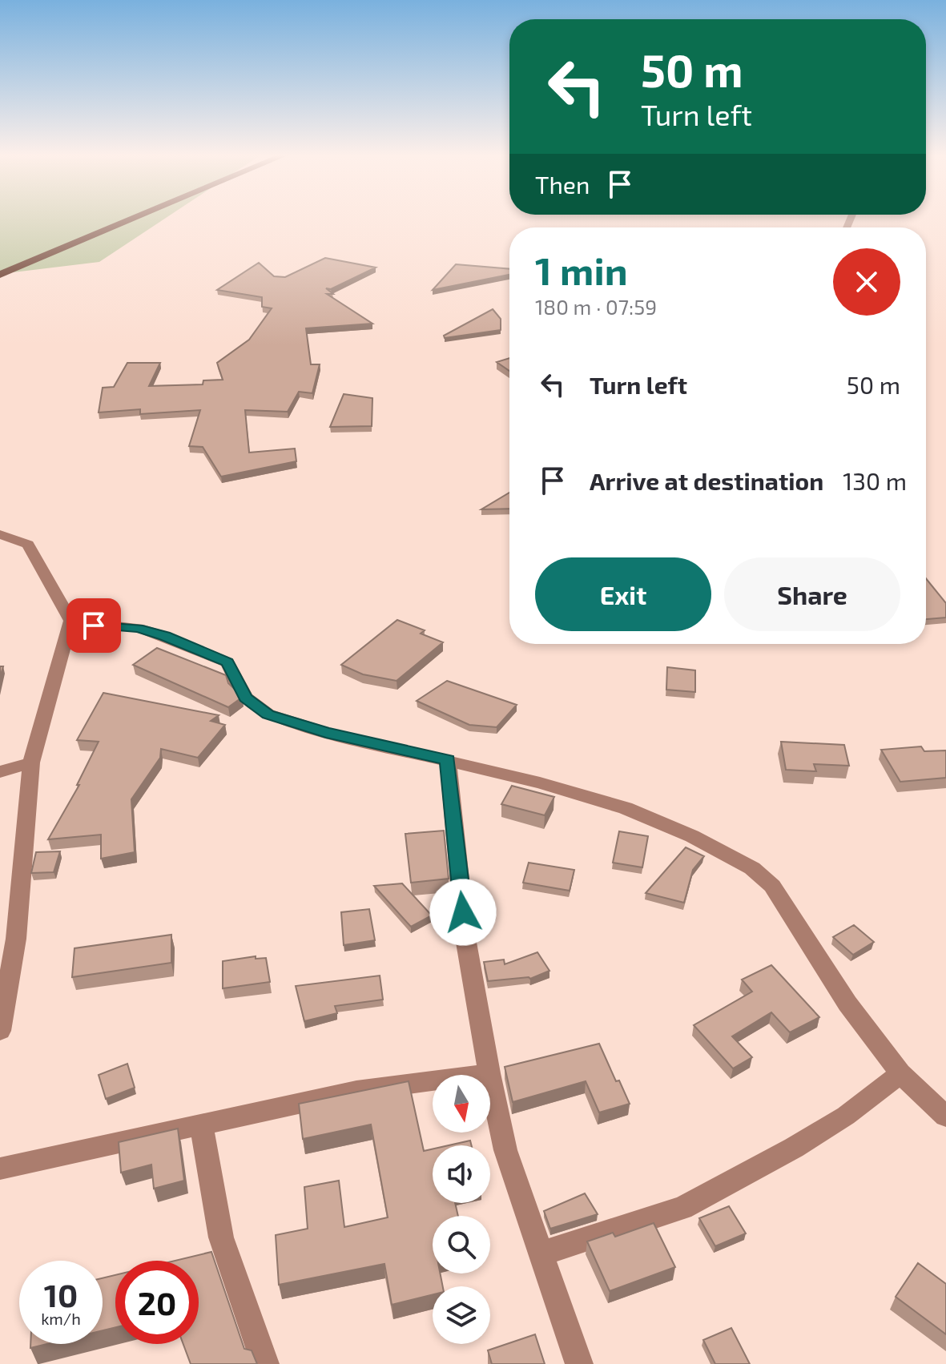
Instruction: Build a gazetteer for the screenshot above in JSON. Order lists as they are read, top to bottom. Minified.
{"north":"bottom","page":{"turn":["50 m","Turn left"],"then":"Then","heading":["1 min","180 m · 07:59"],"list":[{"name":"Turn left","value":"50 m"},{"name":"Arrive at destination","value":"130 m"}],"buttons":["Exit","Share"],"speed":"10 km/h","limit":"20"}}
